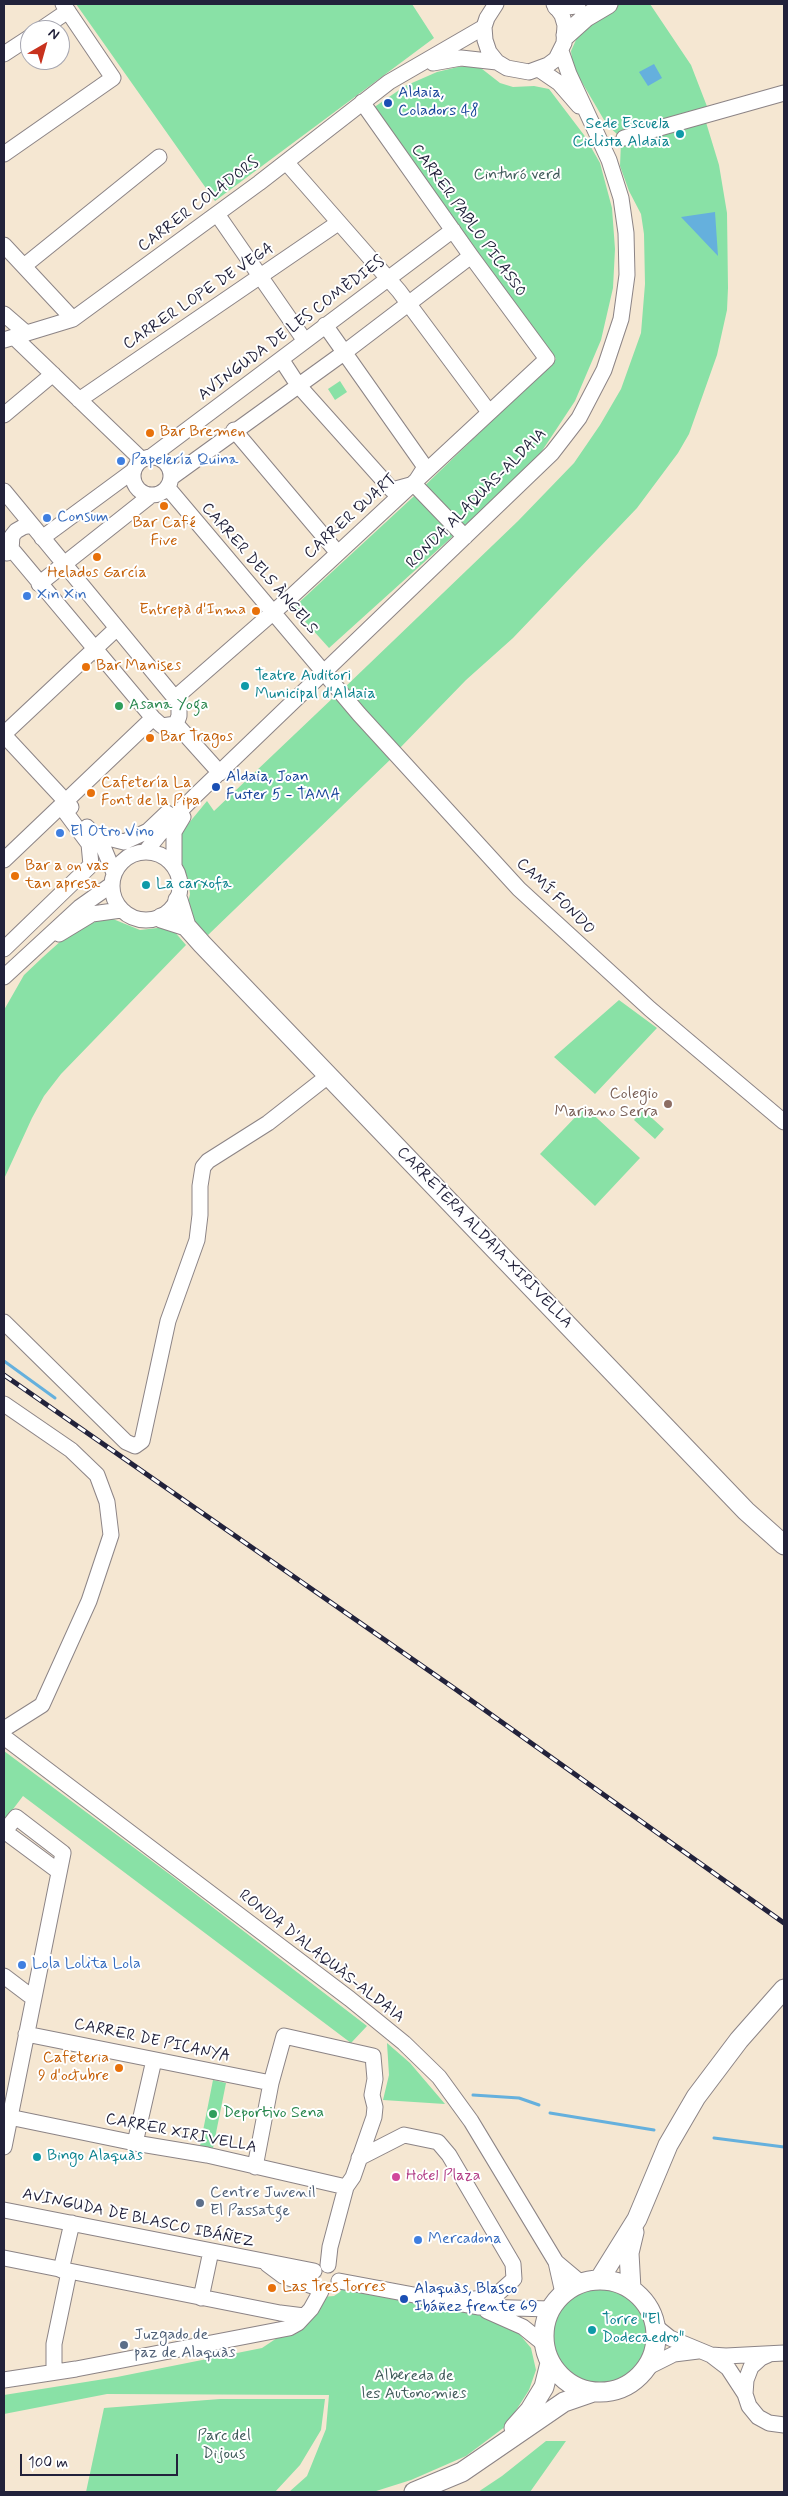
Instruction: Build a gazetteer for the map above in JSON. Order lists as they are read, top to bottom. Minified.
{"streets":{"main road":["CARRETERA ALDAIA-XIRIVELLA"],"street":["CARRER COLADORS","CARRER PABLO PICASSO","CARRER LOPE DE VEGA","AVINGUDA DE LES COMÈDIES","RONDA ALAQUÀS-ALDAIA","CARRER QUART","CARRER DELS ÀNGELS","CAMÍ FONDO","RONDA D'ALAQUÀS-ALDAIA","CARRER DE PICANYA","CARRER XIRIVELLA","AVINGUDA DE BLASCO IBÁÑEZ"]},"crossings":[["CARRER COLADORS","CARRER PABLO PICASSO"],["CARRER PABLO PICASSO","AVINGUDA DE LES COMÈDIES"],["CARRER PABLO PICASSO","CARRER QUART"],["AVINGUDA DE LES COMÈDIES","CARRER DELS ÀNGELS"],["RONDA ALAQUÀS-ALDAIA","CARRER DELS ÀNGELS"],["RONDA ALAQUÀS-ALDAIA","CAMÍ FONDO"],["CARRER QUART","CARRER DELS ÀNGELS"],["CARRER DELS ÀNGELS","CAMÍ FONDO"]],"parks":["Cinturó verd","Albereda de les Autonomies","Parc del Dijous"],"places":["Aldaia, Coladors 48","Sede Escuela Ciclista Aldaia","Bar Bremen","Papelería Quina","Bar Café Five","Consum","Helados García","Xin Xin","Entrepà d'Inma","Bar Manises","Teatre Auditori Municipal d'Aldaia","Asana Yoga","Bar Tragos","Aldaia, Joan Fuster 5 - TAMA","Cafetería La Font de la Pipa","El Otro Vino","Bar a on vas tan apresa","La carxofa","Colegio Mariano Serra","Lola Lolita Lola","Cafeteria 9 d'octubre","Deportivo Sena","Bingo Alaquàs","Hotel Plaza","Centre Juvenil El Passatge","Mercadona","Las Tres Torres","Alaquàs, Blasco Ibáñez frente 69","Torre \"El Dodecaedro\"","Juzgado de paz de Alaquàs"],"scale_bar":"100 m","north":"top right"}
